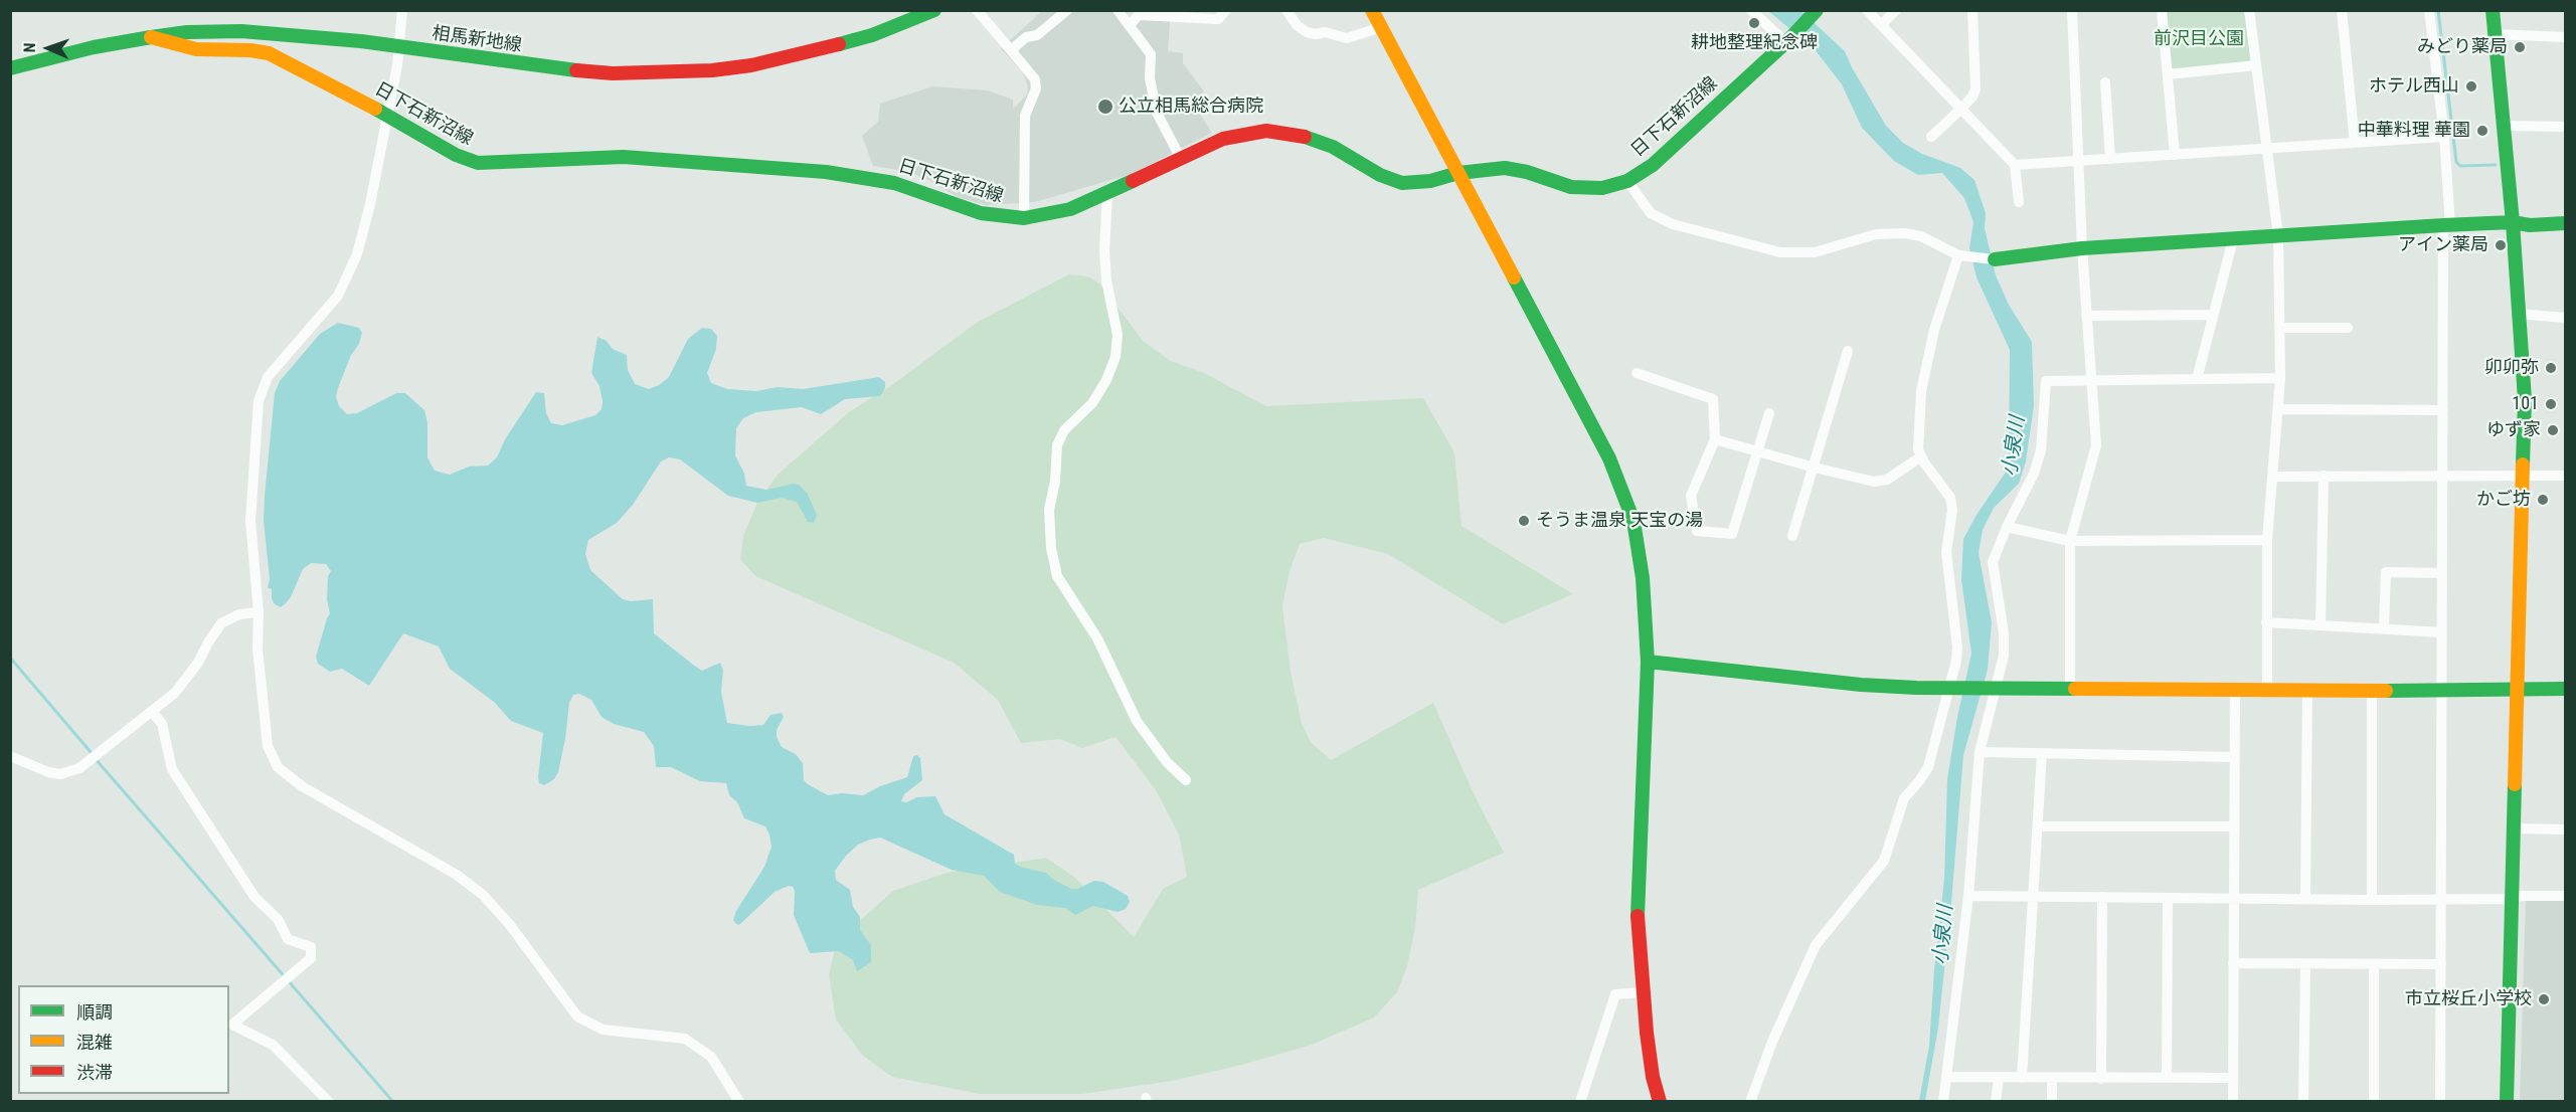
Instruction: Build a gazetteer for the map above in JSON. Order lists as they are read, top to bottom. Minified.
{"streets":{"street":["相馬新地線","日下石新沼線"]},"crossings":[["相馬新地線","日下石新沼線"]],"water":["小泉川"],"parks":["前沢目公園"],"places":["耕地整理紀念碑","みどり薬局","ホテル西山","公立相馬総合病院","中華料理 華園","アイン薬局","卯卯弥","101","ゆず家","かご坊","そうま温泉 天宝の湯","市立桜丘小学校"],"legend":["順調","混雑","渋滞"],"north":"left"}
